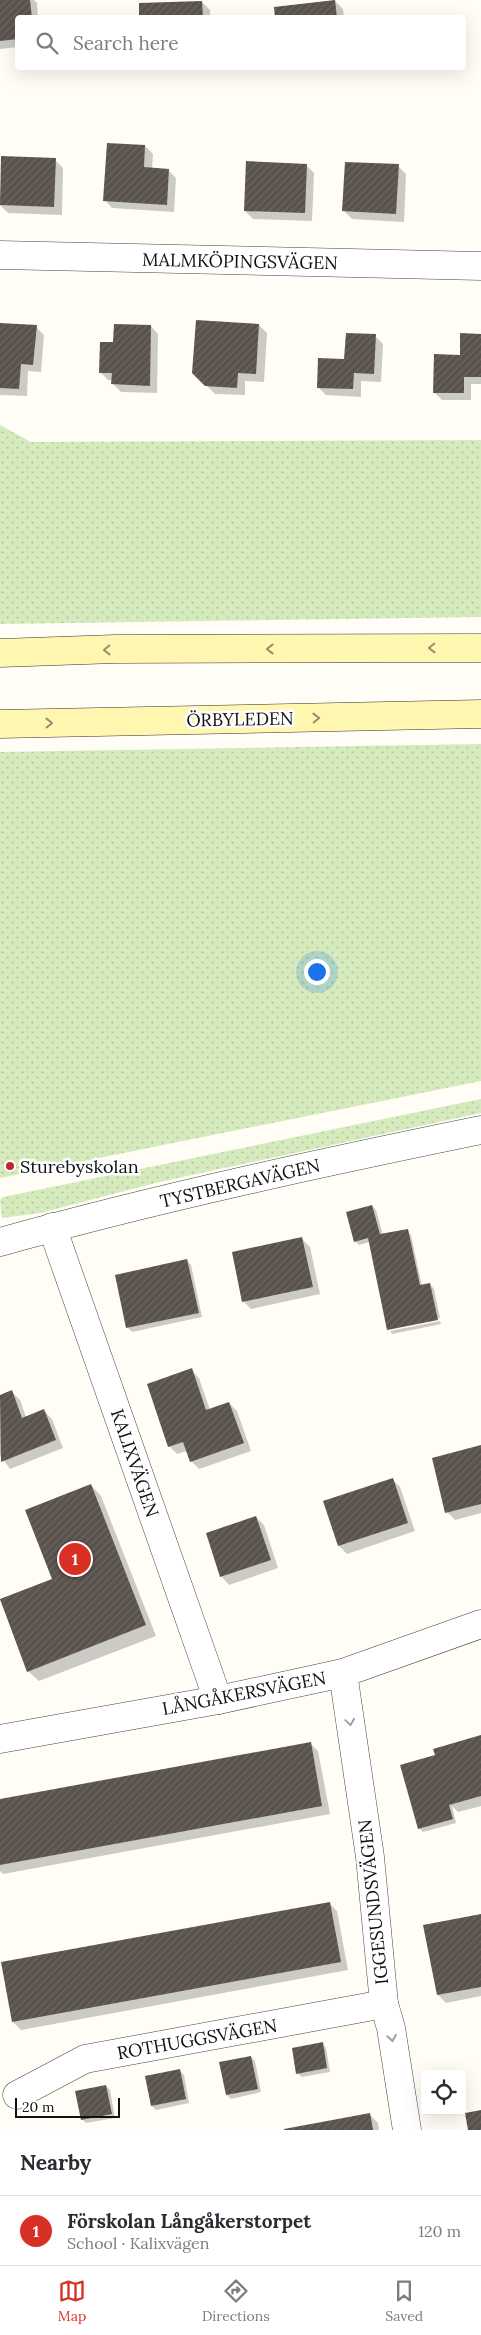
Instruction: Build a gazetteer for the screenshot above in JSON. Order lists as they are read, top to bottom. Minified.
{"streets":{"main road":["ÖRBYLEDEN"],"street":["MALMKÖPINGSVÄGEN","TYSTBERGAVÄGEN","KALIXVÄGEN","LÅNGÅKERSVÄGEN","IGGESUNDSVÄGEN","ROTHUGGSVÄGEN"]},"crossings":[["TYSTBERGAVÄGEN","KALIXVÄGEN"],["KALIXVÄGEN","LÅNGÅKERSVÄGEN"],["LÅNGÅKERSVÄGEN","IGGESUNDSVÄGEN"],["IGGESUNDSVÄGEN","ROTHUGGSVÄGEN"]],"one_way":["IGGESUNDSVÄGEN"],"places":["Sturebyskolan"],"scale_bar":"20 m","page":{"search":"Search here","pins":"1","scale":"20 m","heading":"Nearby","list":[{"mark":"1","name":"Förskolan Långåkerstorpet","note":"School · Kalixvägen","value":"120 m"}],"nav":["Map","Directions","Saved"]}}
